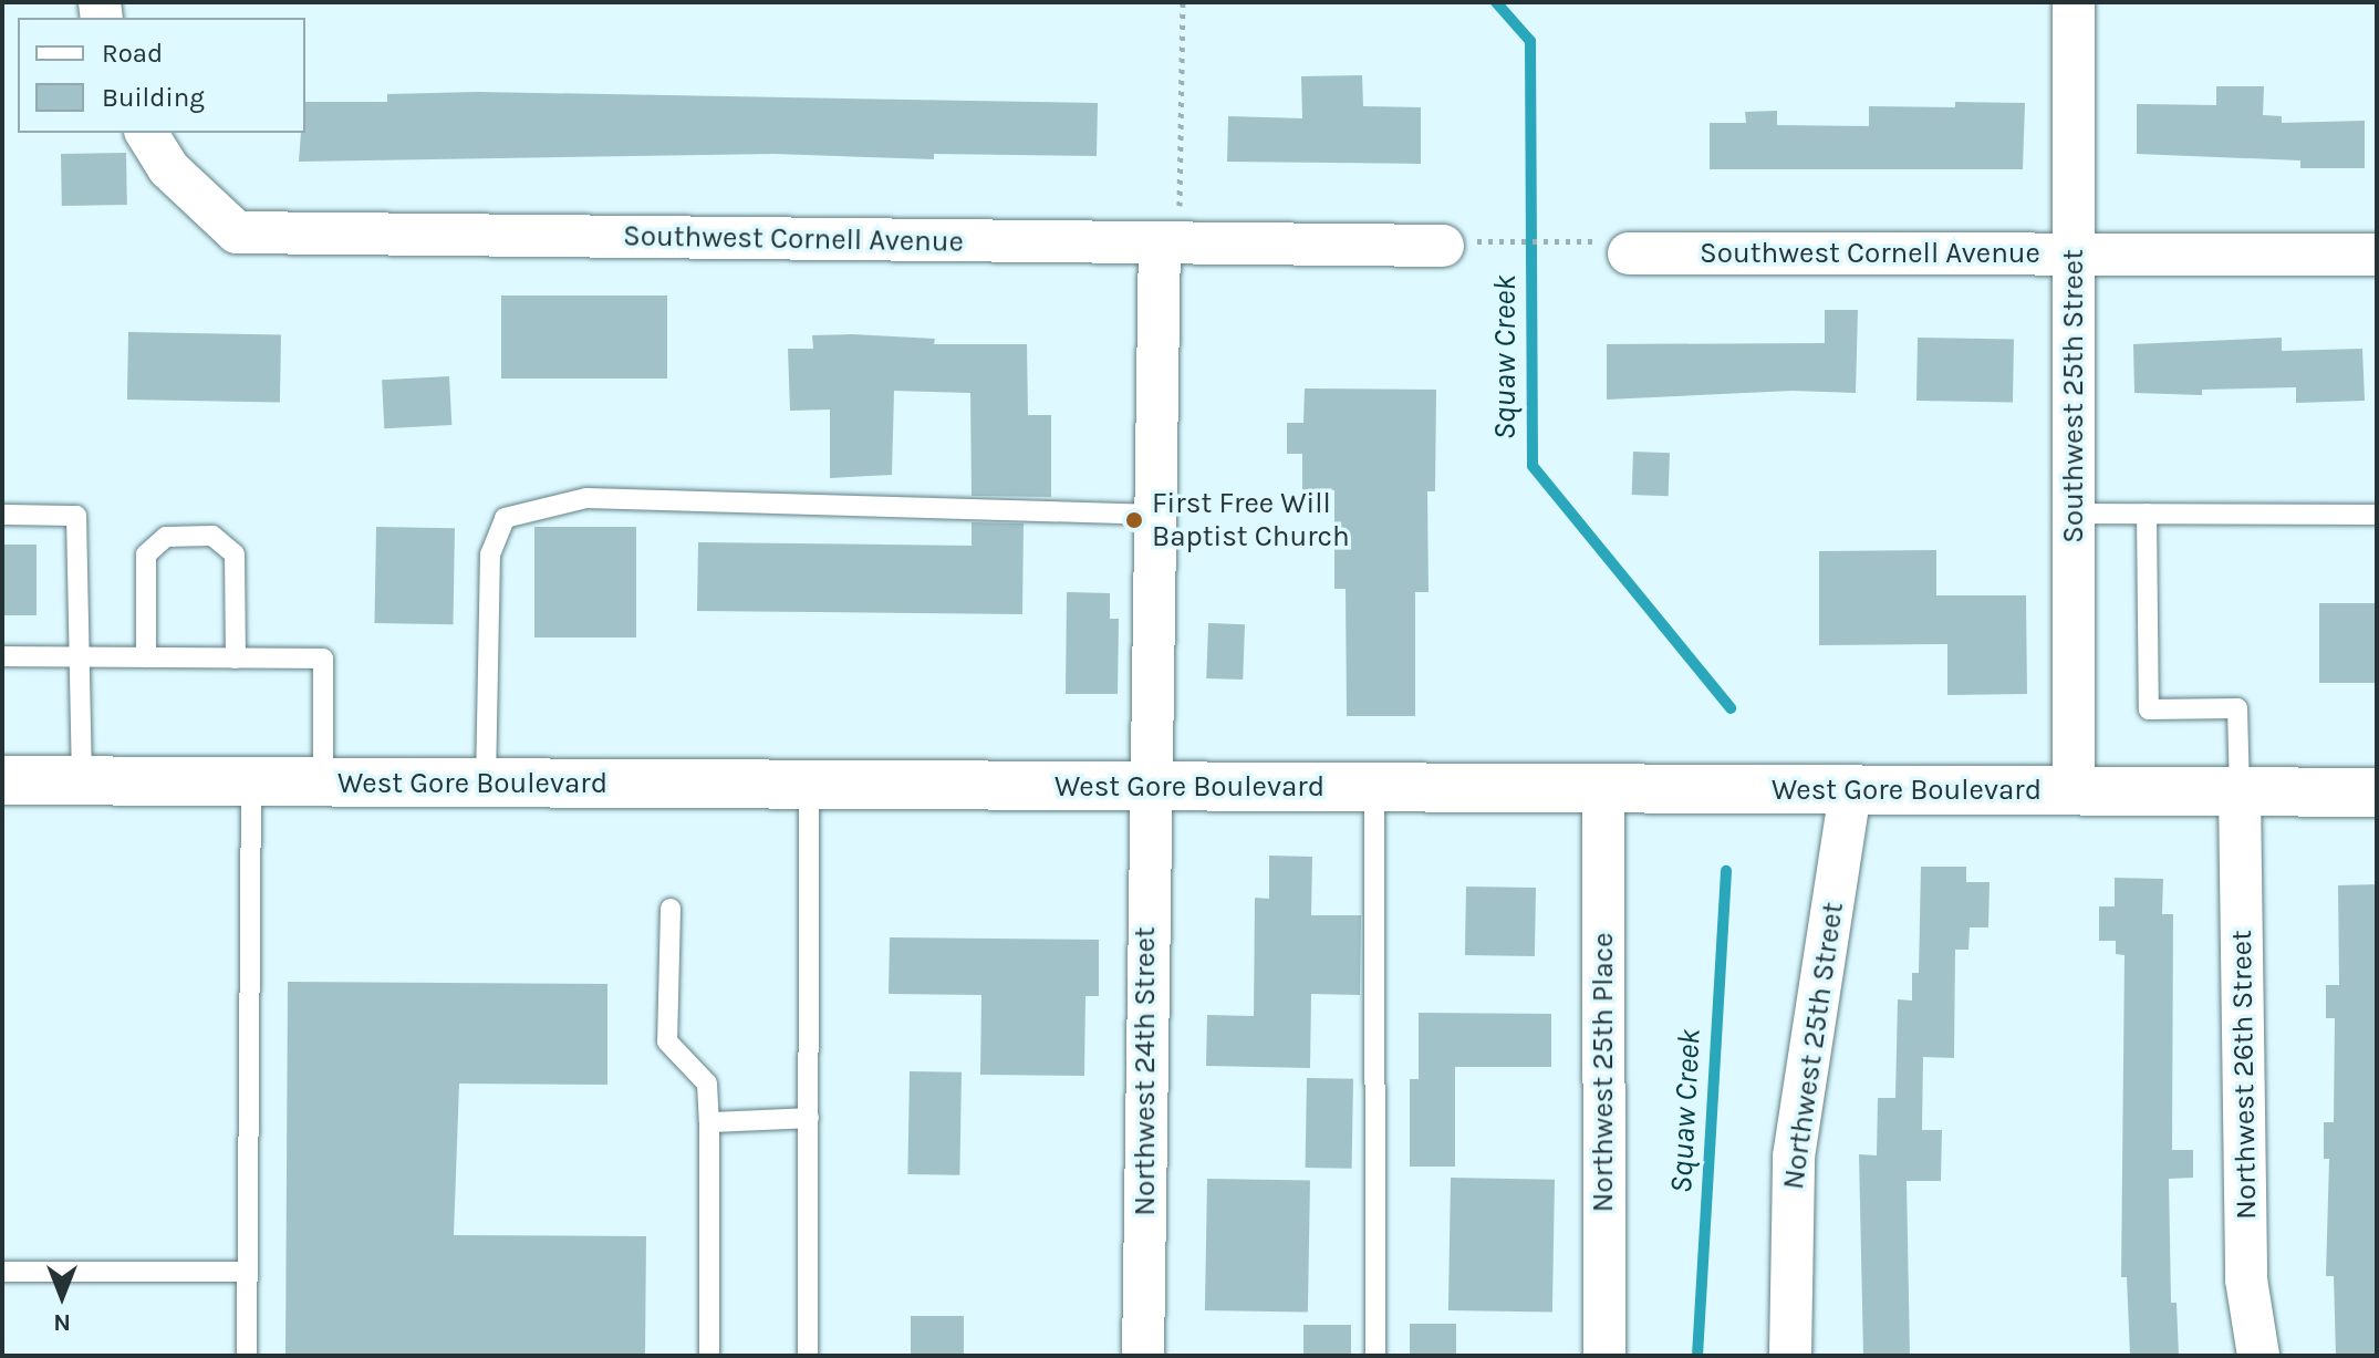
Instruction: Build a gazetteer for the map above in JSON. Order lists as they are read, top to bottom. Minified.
{"streets":{"main road":["West Gore Boulevard"],"street":["Southwest Cornell Avenue","Southwest 25th Street","Northwest 25th Street","Northwest 24th Street","Northwest 25th Place","Northwest 26th Street"]},"crossings":[["Southwest Cornell Avenue","Southwest 25th Street"],["Southwest Cornell Avenue","Northwest 24th Street"],["Southwest 25th Street","West Gore Boulevard"],["West Gore Boulevard","Northwest 25th Street"],["West Gore Boulevard","Northwest 24th Street"],["West Gore Boulevard","Northwest 25th Place"],["West Gore Boulevard","Northwest 26th Street"]],"water":["Squaw Creek"],"places":["First Free Will Baptist Church"],"legend":["Road","Building"],"north":"bottom"}
